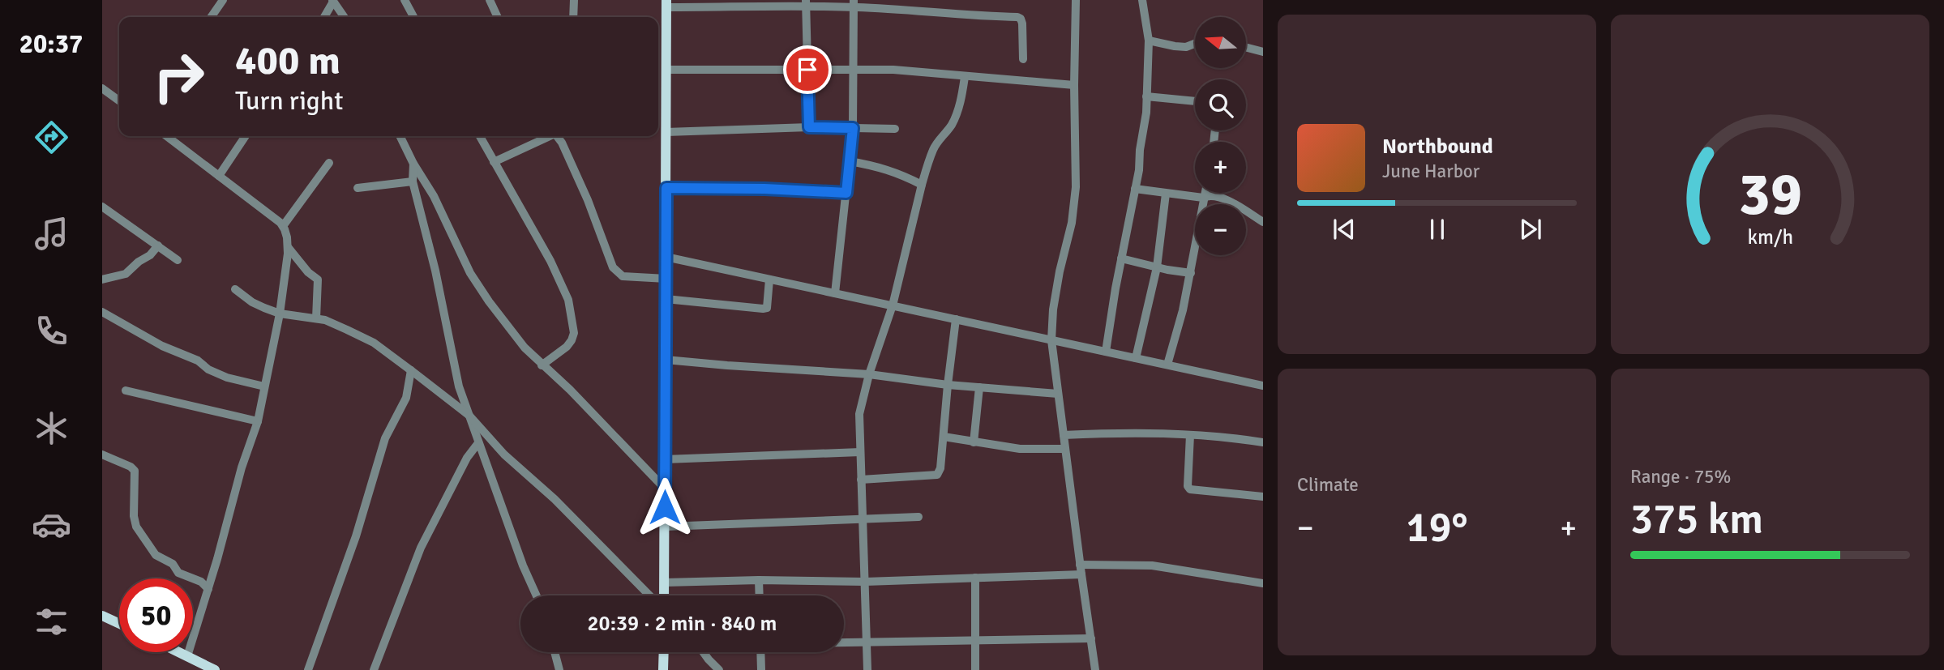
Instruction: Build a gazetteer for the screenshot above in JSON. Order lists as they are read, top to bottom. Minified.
{"north":"left","page":{"tabs":"20:37","map_buttons":["+","−"],"turn":["400 m","Turn right"],"song":["Northbound","June Harbor"],"tile":["Climate",["Range · 75%","375 km"]],"heat":["−","19°","+"],"limit":"50","trip":"20:39 · 2 min · 840 m","gauge":["39","km/h"]}}
